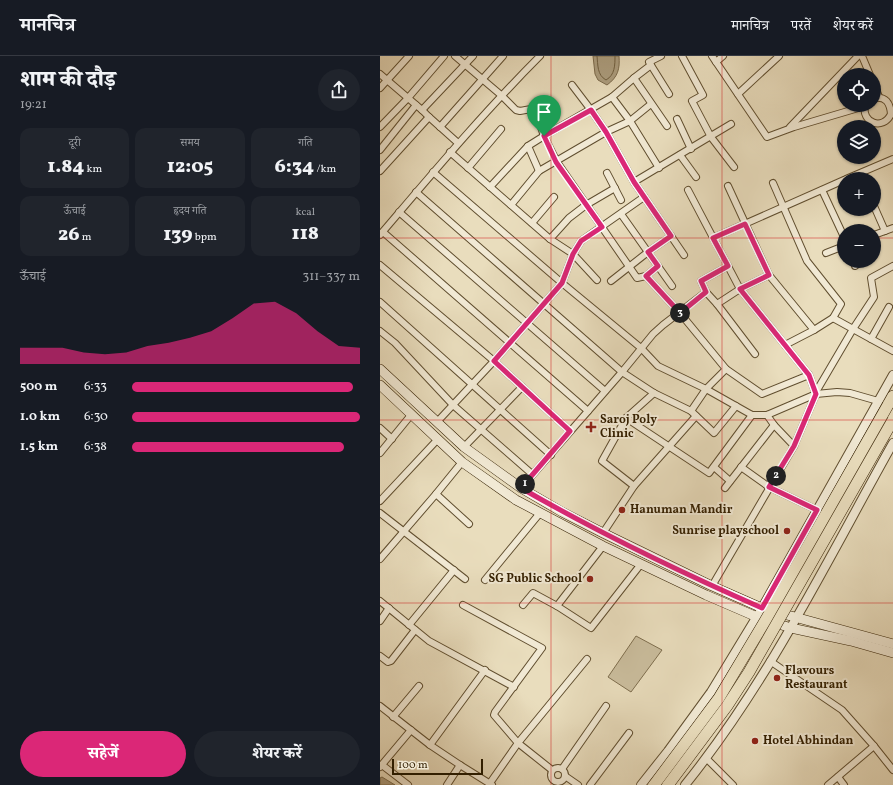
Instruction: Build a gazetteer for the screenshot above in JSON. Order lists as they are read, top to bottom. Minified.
{"places":{"health":["Saroj Poly Clinic"],"other":["Hanuman Mandir","Sunrise playschool","SG Public School","Flavours Restaurant","Hotel Abhindan"]},"scale_bar":"100 m","page":{"header":"मानचित्र","nav":["मानचित्र","परतें","शेयर करें"],"heading":["शाम की दौड़","19:21"],"map_buttons":["+","−"],"stats":[["दूरी","1.84 km"],["समय","12:05"],["गति","6:34 /km"],["ऊँचाई","26 m"],["हृदय गति","139 bpm"],["kcal","118"]],"chart":["ऊँचाई","311–337 m"],"pins":["3","2","1"],"list":[{"name":"500 m","note":"6:33"},{"name":"1.0 km","note":"6:30"},{"name":"1.5 km","note":"6:38"}],"buttons":["सहेजें","शेयर करें"],"scale":"100 m"}}
